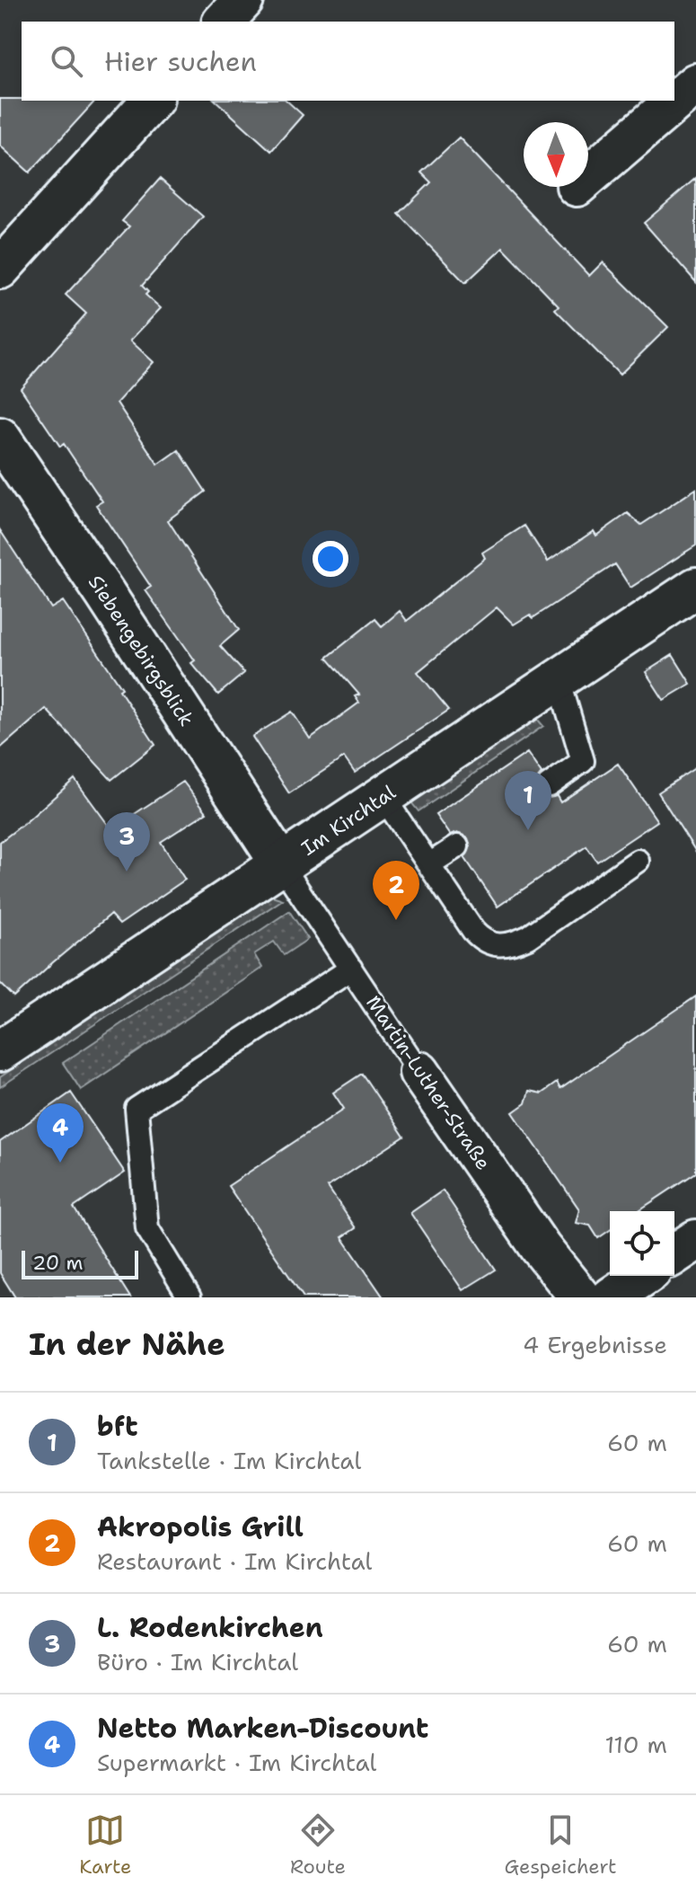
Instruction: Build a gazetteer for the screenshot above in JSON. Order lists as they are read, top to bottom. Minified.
{"streets":{"street":["Siebengebirgsblick","Im Kirchtal","Martin-Luther-Straße"]},"crossings":[["Siebengebirgsblick","Im Kirchtal"],["Siebengebirgsblick","Martin-Luther-Straße"],["Im Kirchtal","Martin-Luther-Straße"]],"scale_bar":"20 m","north":"bottom","page":{"search":"Hier suchen","pins":["1","3","2","4"],"scale":"20 m","heading":["In der Nähe","4 Ergebnisse"],"list":[{"mark":"1","name":"bft","note":"Tankstelle · Im Kirchtal","value":"60 m"},{"mark":"2","name":"Akropolis Grill","note":"Restaurant · Im Kirchtal","value":"60 m"},{"mark":"3","name":"L. Rodenkirchen","note":"Büro · Im Kirchtal","value":"60 m"},{"mark":"4","name":"Netto Marken-Discount","note":"Supermarkt · Im Kirchtal","value":"110 m"}],"nav":["Karte","Route","Gespeichert"]}}
